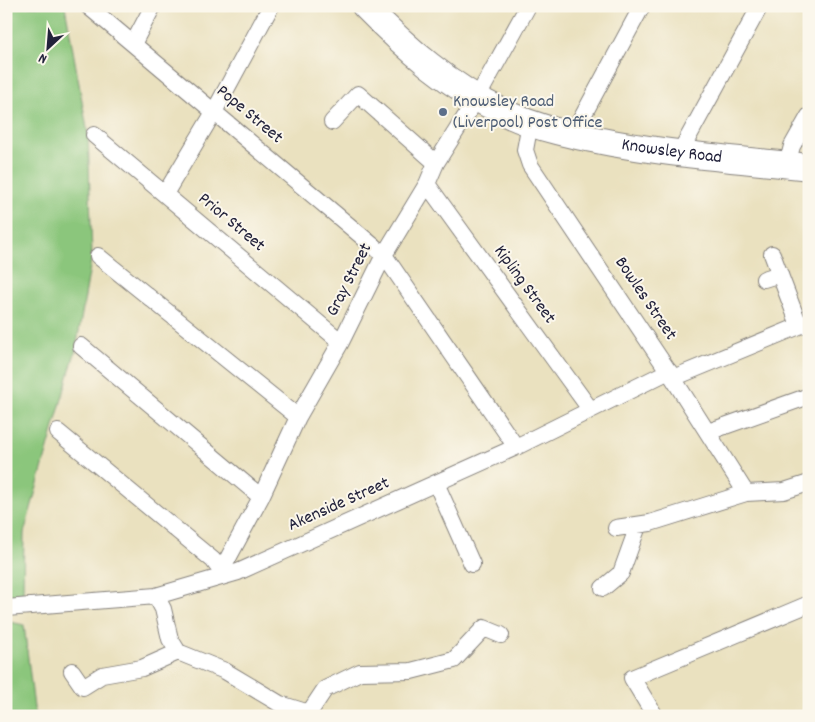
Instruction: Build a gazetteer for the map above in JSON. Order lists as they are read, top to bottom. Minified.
{"streets":{"main road":["Knowsley Road"],"street":["Pope Street","Prior Street","Gray Street","Kipling Street","Bowles Street","Akenside Street"]},"crossings":[["Pope Street","Gray Street"],["Pope Street","Akenside Street"],["Knowsley Road","Gray Street"],["Knowsley Road","Bowles Street"],["Prior Street","Gray Street"],["Gray Street","Kipling Street"],["Gray Street","Akenside Street"],["Kipling Street","Akenside Street"],["Bowles Street","Akenside Street"]],"places":["Knowsley Road (Liverpool) Post Office"],"north":"bottom left"}
